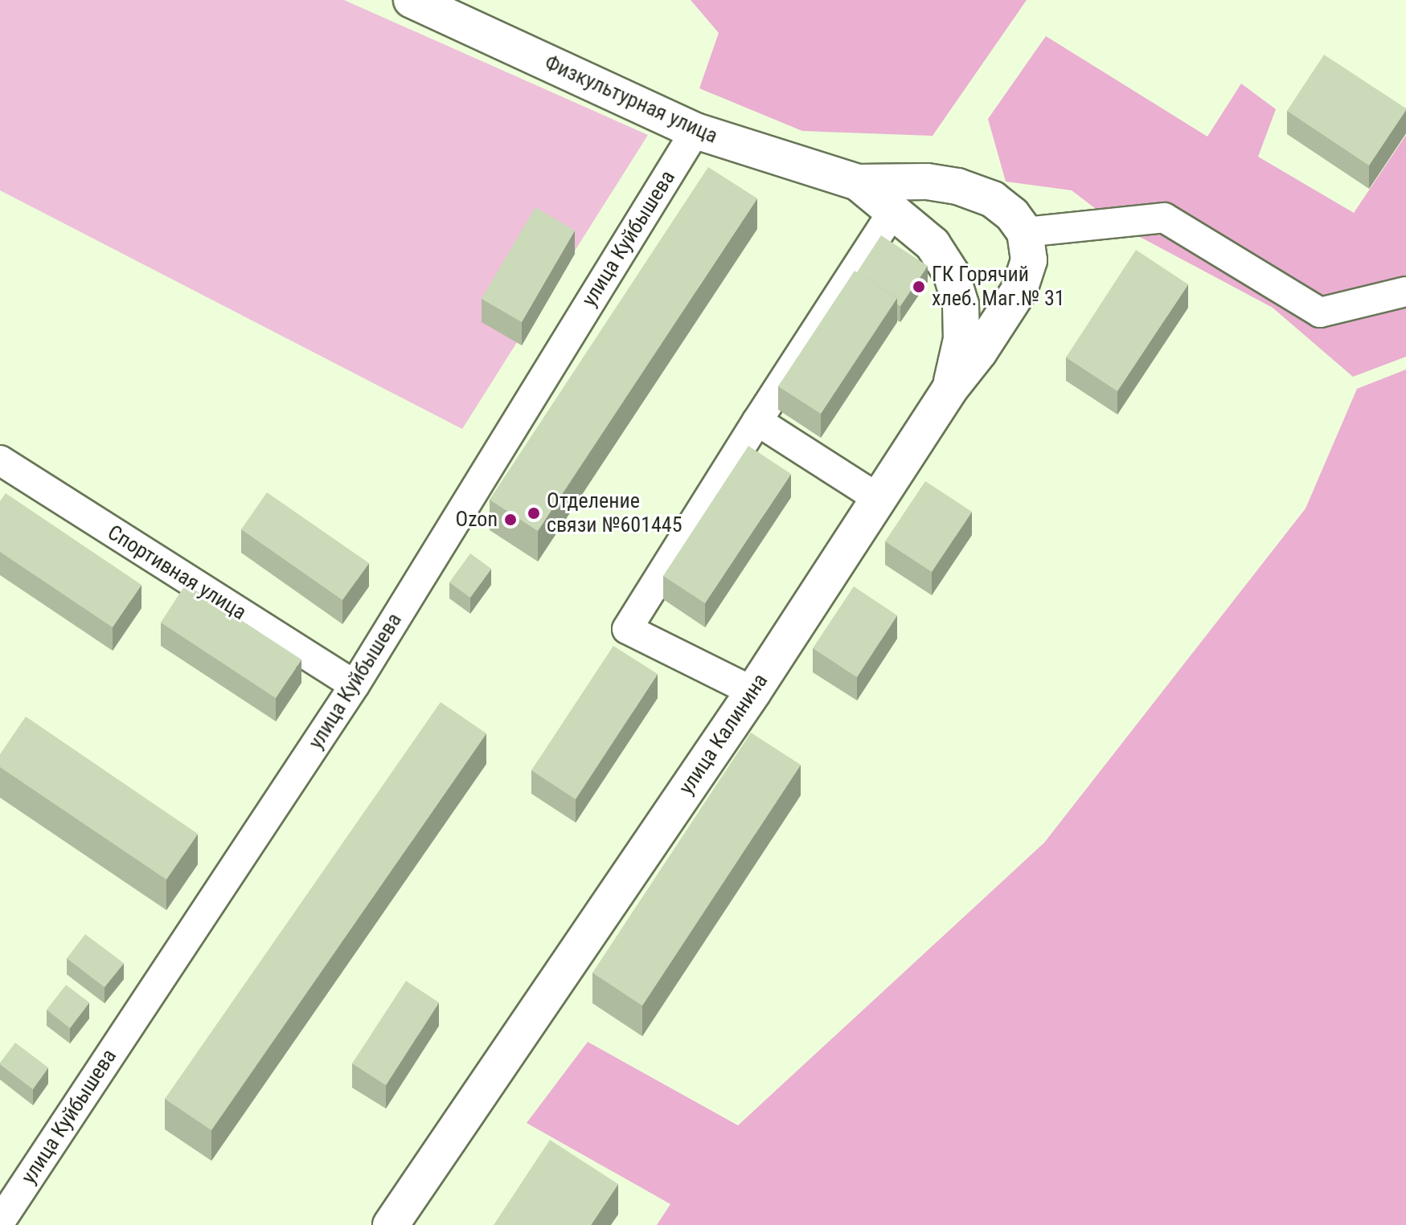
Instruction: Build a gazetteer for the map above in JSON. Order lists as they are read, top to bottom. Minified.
{"streets":{"main road":["Физкультурная улица","улица Калинина"],"street":["улица Куйбышева","Спортивная улица"]},"crossings":[["Физкультурная улица","улица Куйбышева"],["Физкультурная улица","улица Калинина"],["улица Куйбышева","Спортивная улица"]],"places":["ГК Горячий хлеб. Маг.№ 31","Отделение связи №601445","Ozon"]}
